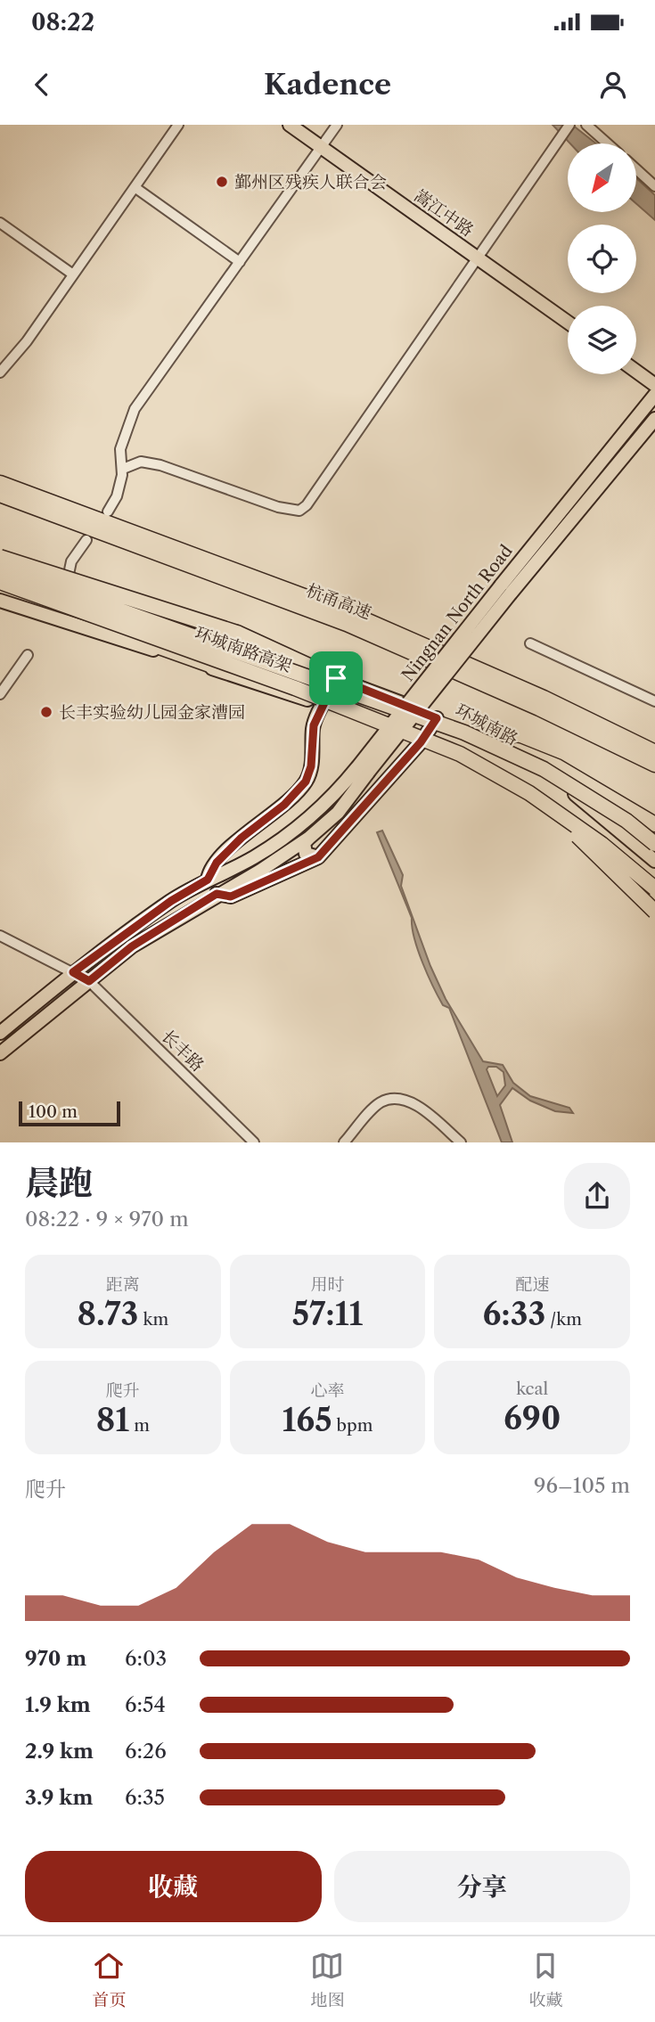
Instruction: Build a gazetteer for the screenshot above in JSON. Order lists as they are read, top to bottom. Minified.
{"streets":{"highway":["杭甬高速","环城南路高架"],"main road":["嵩江中路","Ningnan North Road","环城南路"],"street":["长丰路"]},"places":["鄞州区残疾人联合会","长丰实验幼儿园金家漕园"],"scale_bar":"100 m","north":"bottom left","page":{"status":"08:22","header":"Kadence","scale":"100 m","heading":["晨跑","08:22 · 9 × 970 m"],"stats":[["距离","8.73 km"],["用时","57:11"],["配速","6:33 /km"],["爬升","81 m"],["心率","165 bpm"],["kcal","690"]],"chart":["爬升","96–105 m"],"list":[{"name":"970 m","note":"6:03"},{"name":"1.9 km","note":"6:54"},{"name":"2.9 km","note":"6:26"},{"name":"3.9 km","note":"6:35"}],"buttons":["收藏","分享"],"tabs":["首页","地图","收藏"]}}
